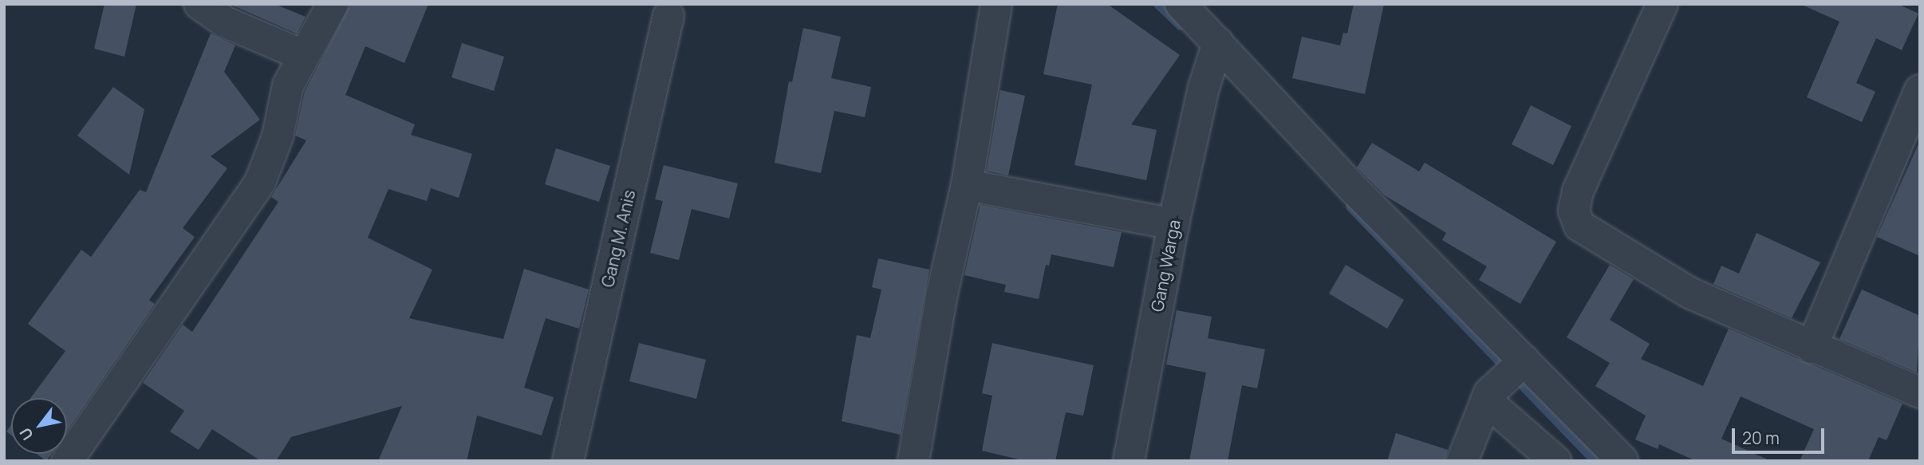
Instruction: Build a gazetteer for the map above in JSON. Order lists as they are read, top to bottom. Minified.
{"streets":{"street":["Gang M. Anis","Gang Warga"]},"scale_bar":"20 m","north":"bottom left"}
